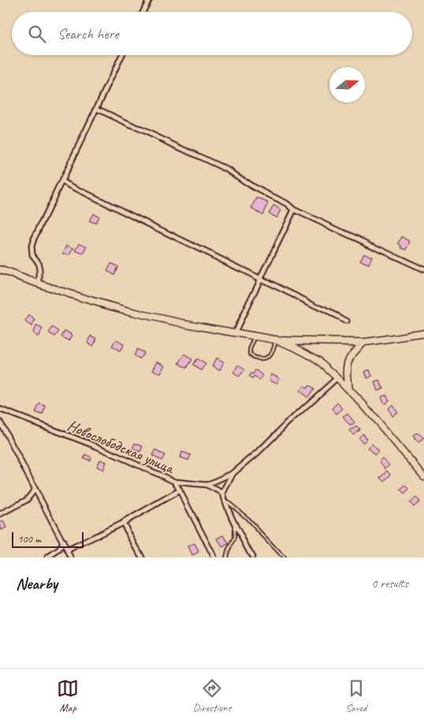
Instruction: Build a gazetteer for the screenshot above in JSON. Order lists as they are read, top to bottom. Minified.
{"streets":{"street":["Новослободская улица"]},"scale_bar":"100 m","north":"right","page":{"search":"Search here","scale":"100 m","heading":["Nearby","0 results"],"nav":["Map","Directions","Saved"]}}
